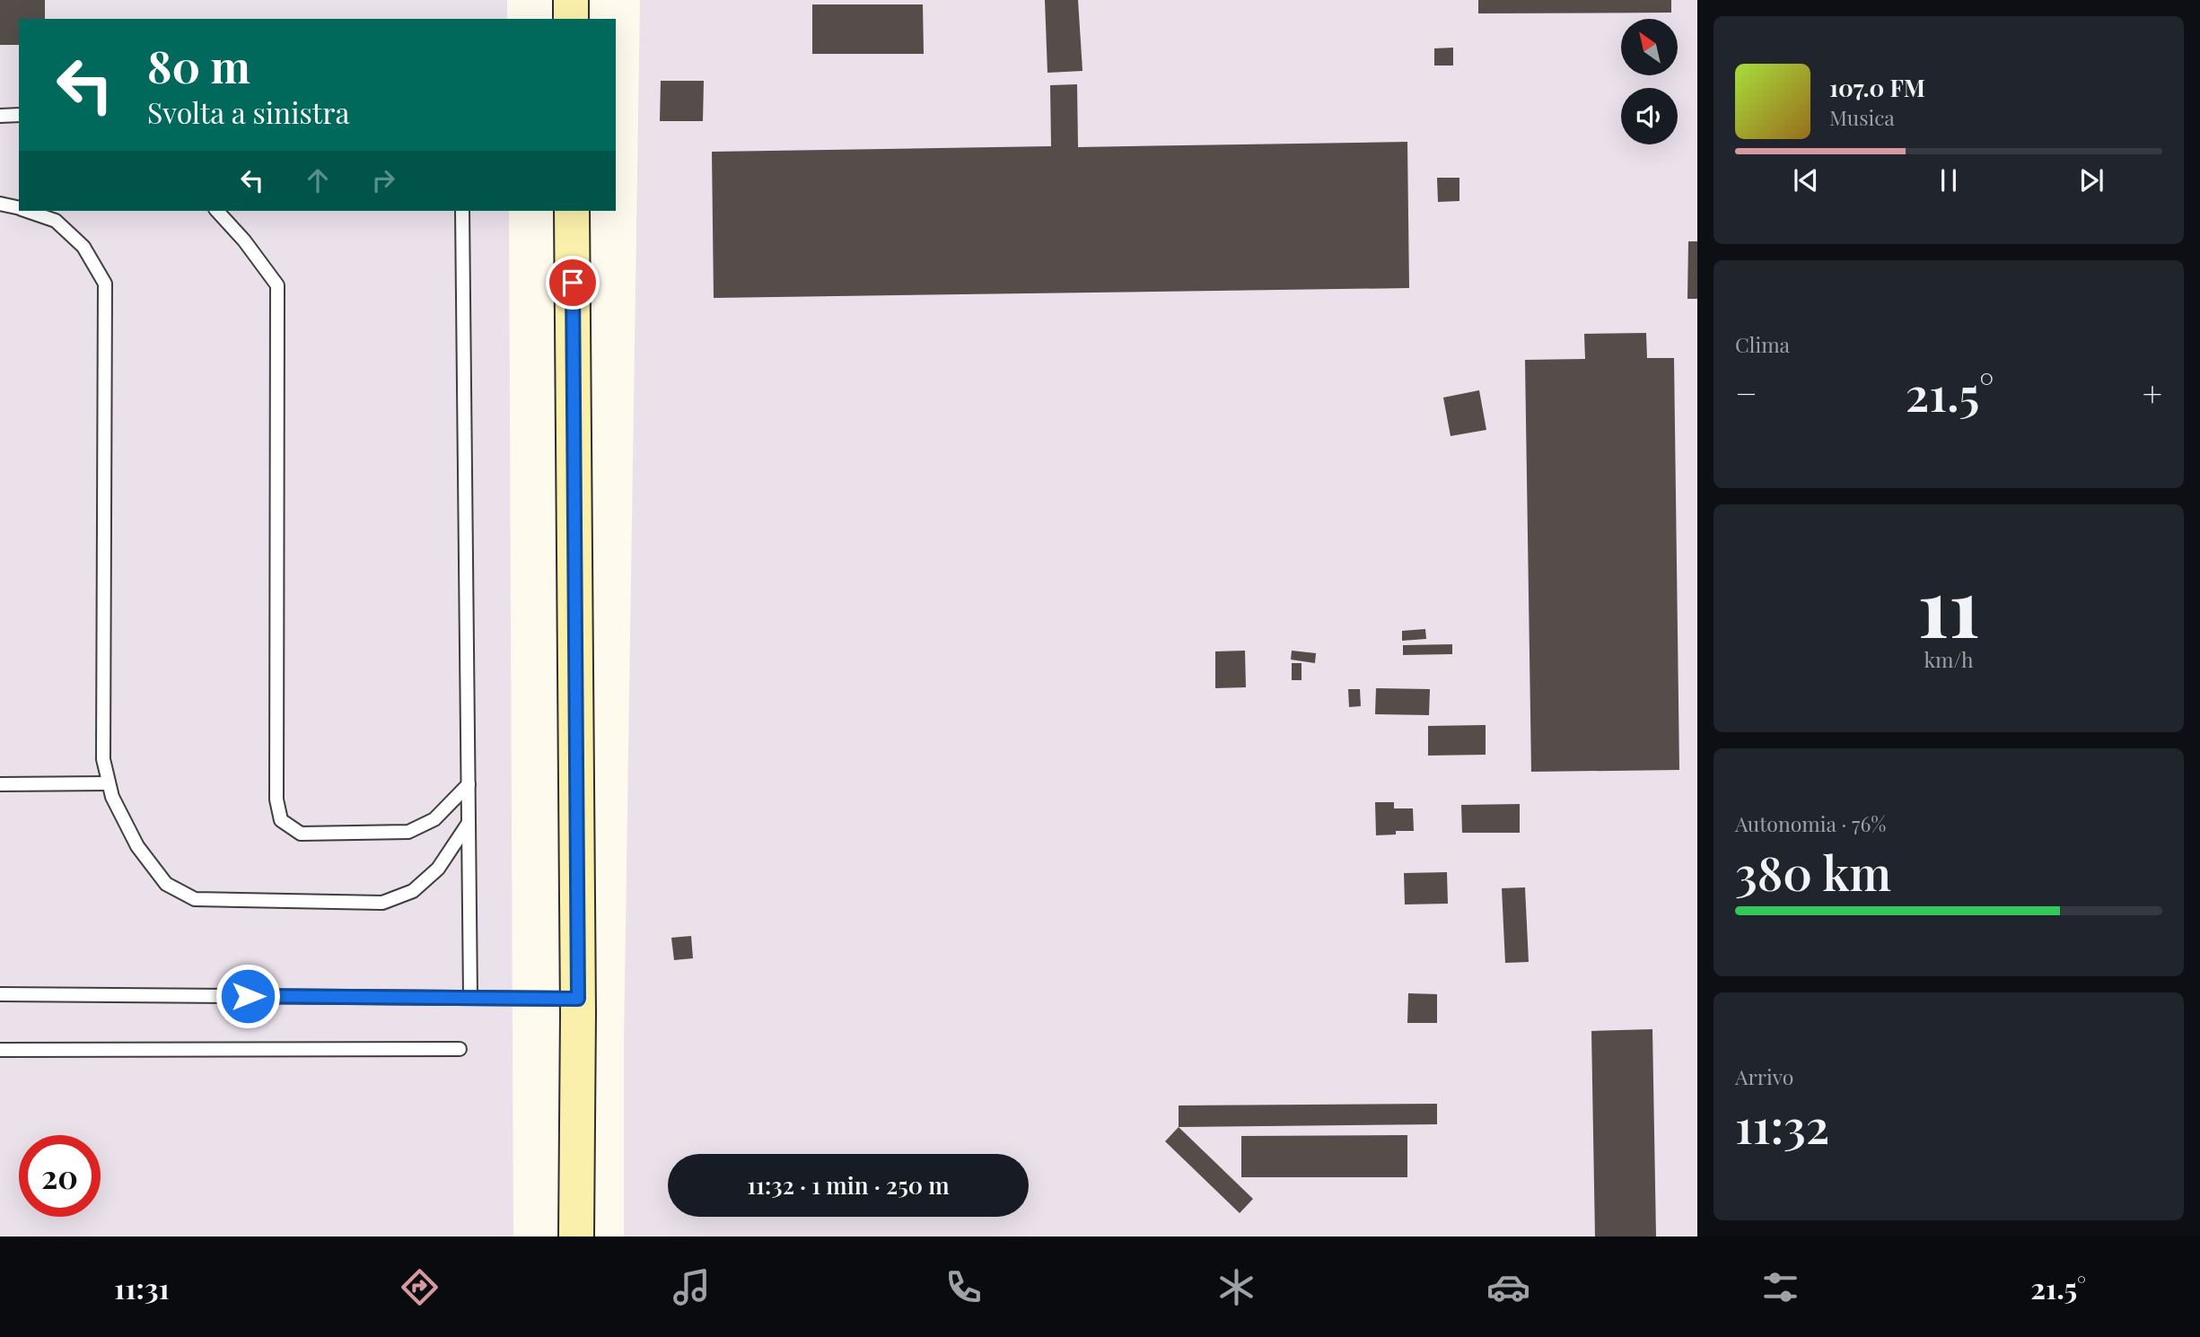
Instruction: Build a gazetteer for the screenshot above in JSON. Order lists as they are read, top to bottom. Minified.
{"north":"top left","page":{"turn":["80 m","Svolta a sinistra"],"song":["107.0 FM","Musica"],"tile":["Clima",["11","km/h"],["Autonomia · 76%","380 km"],["Arrivo","11:32"]],"heat":["−","21.5°","+"],"limit":"20","trip":"11:32 · 1 min · 250 m","tabs":["11:31","21.5°"]}}
